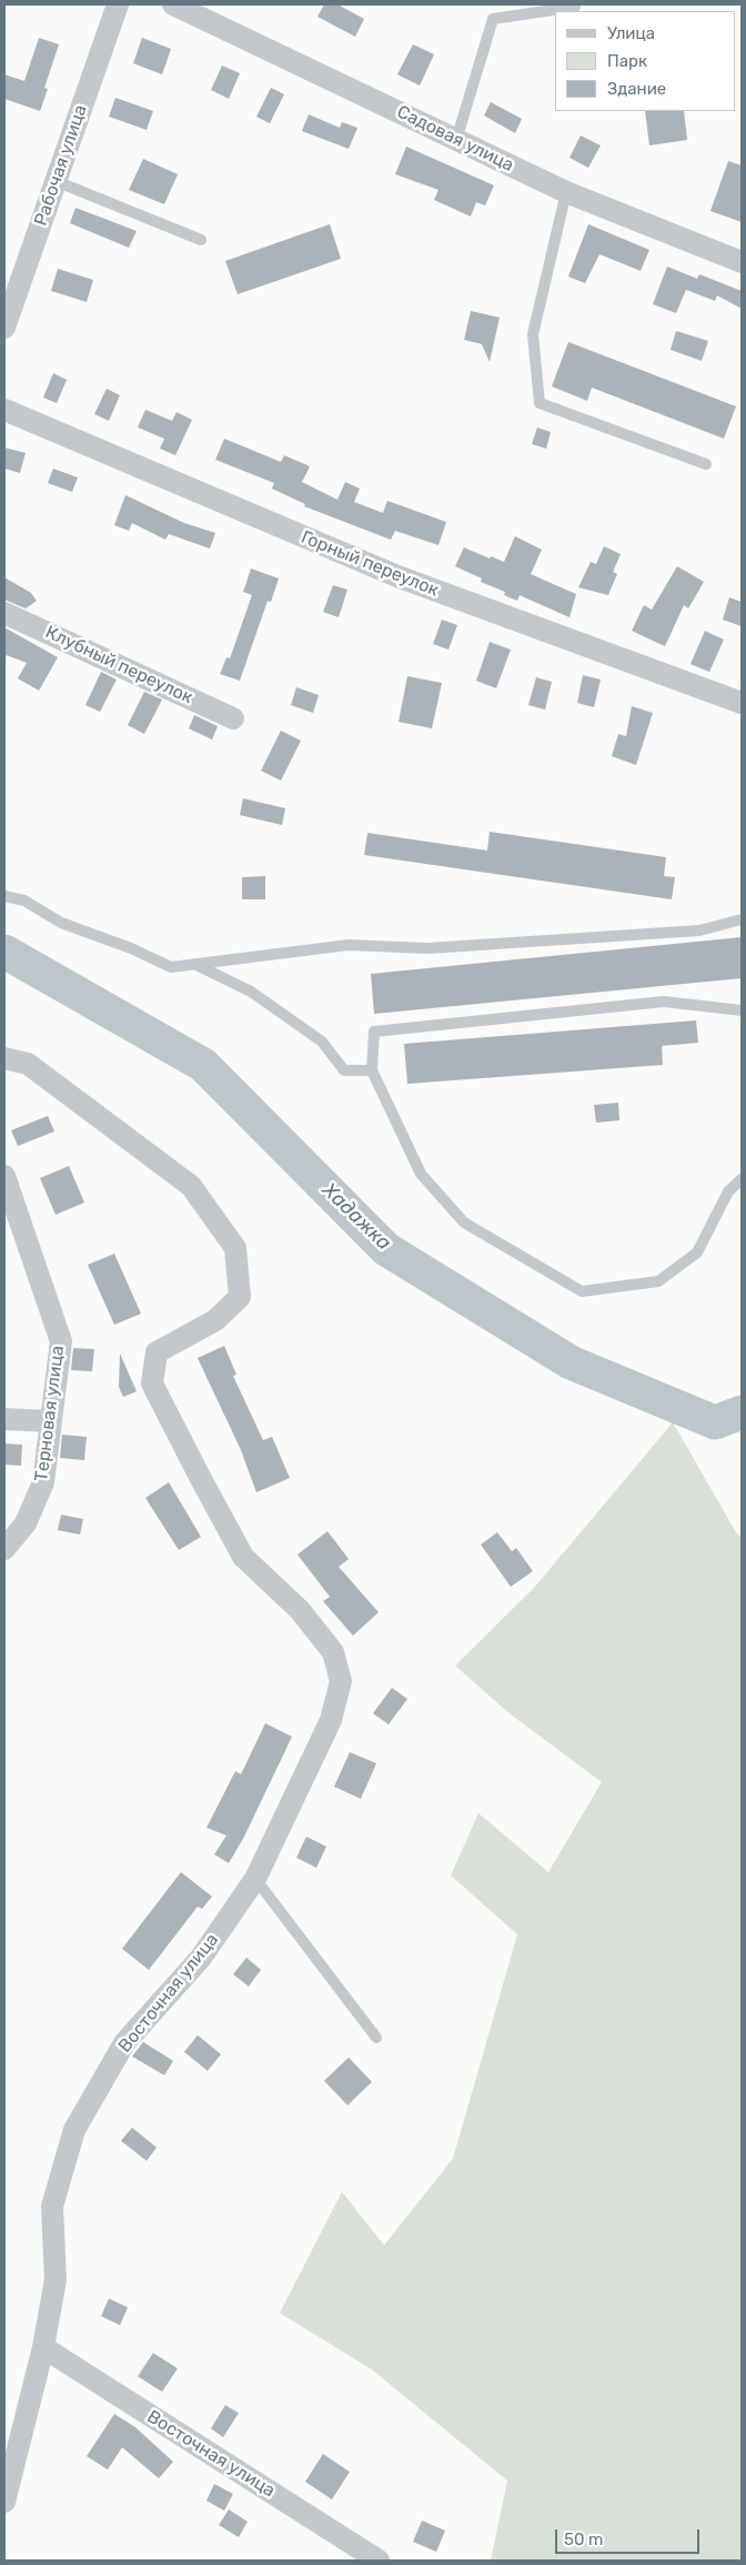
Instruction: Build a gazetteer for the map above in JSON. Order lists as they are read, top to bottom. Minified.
{"streets":{"street":["Садовая улица","Рабочая улица","Горный переулок","Клубный переулок","Терновая улица","Восточная улица"]},"water":["Хадажка"],"legend":["Улица","Парк","Здание"],"scale_bar":"50 m"}
